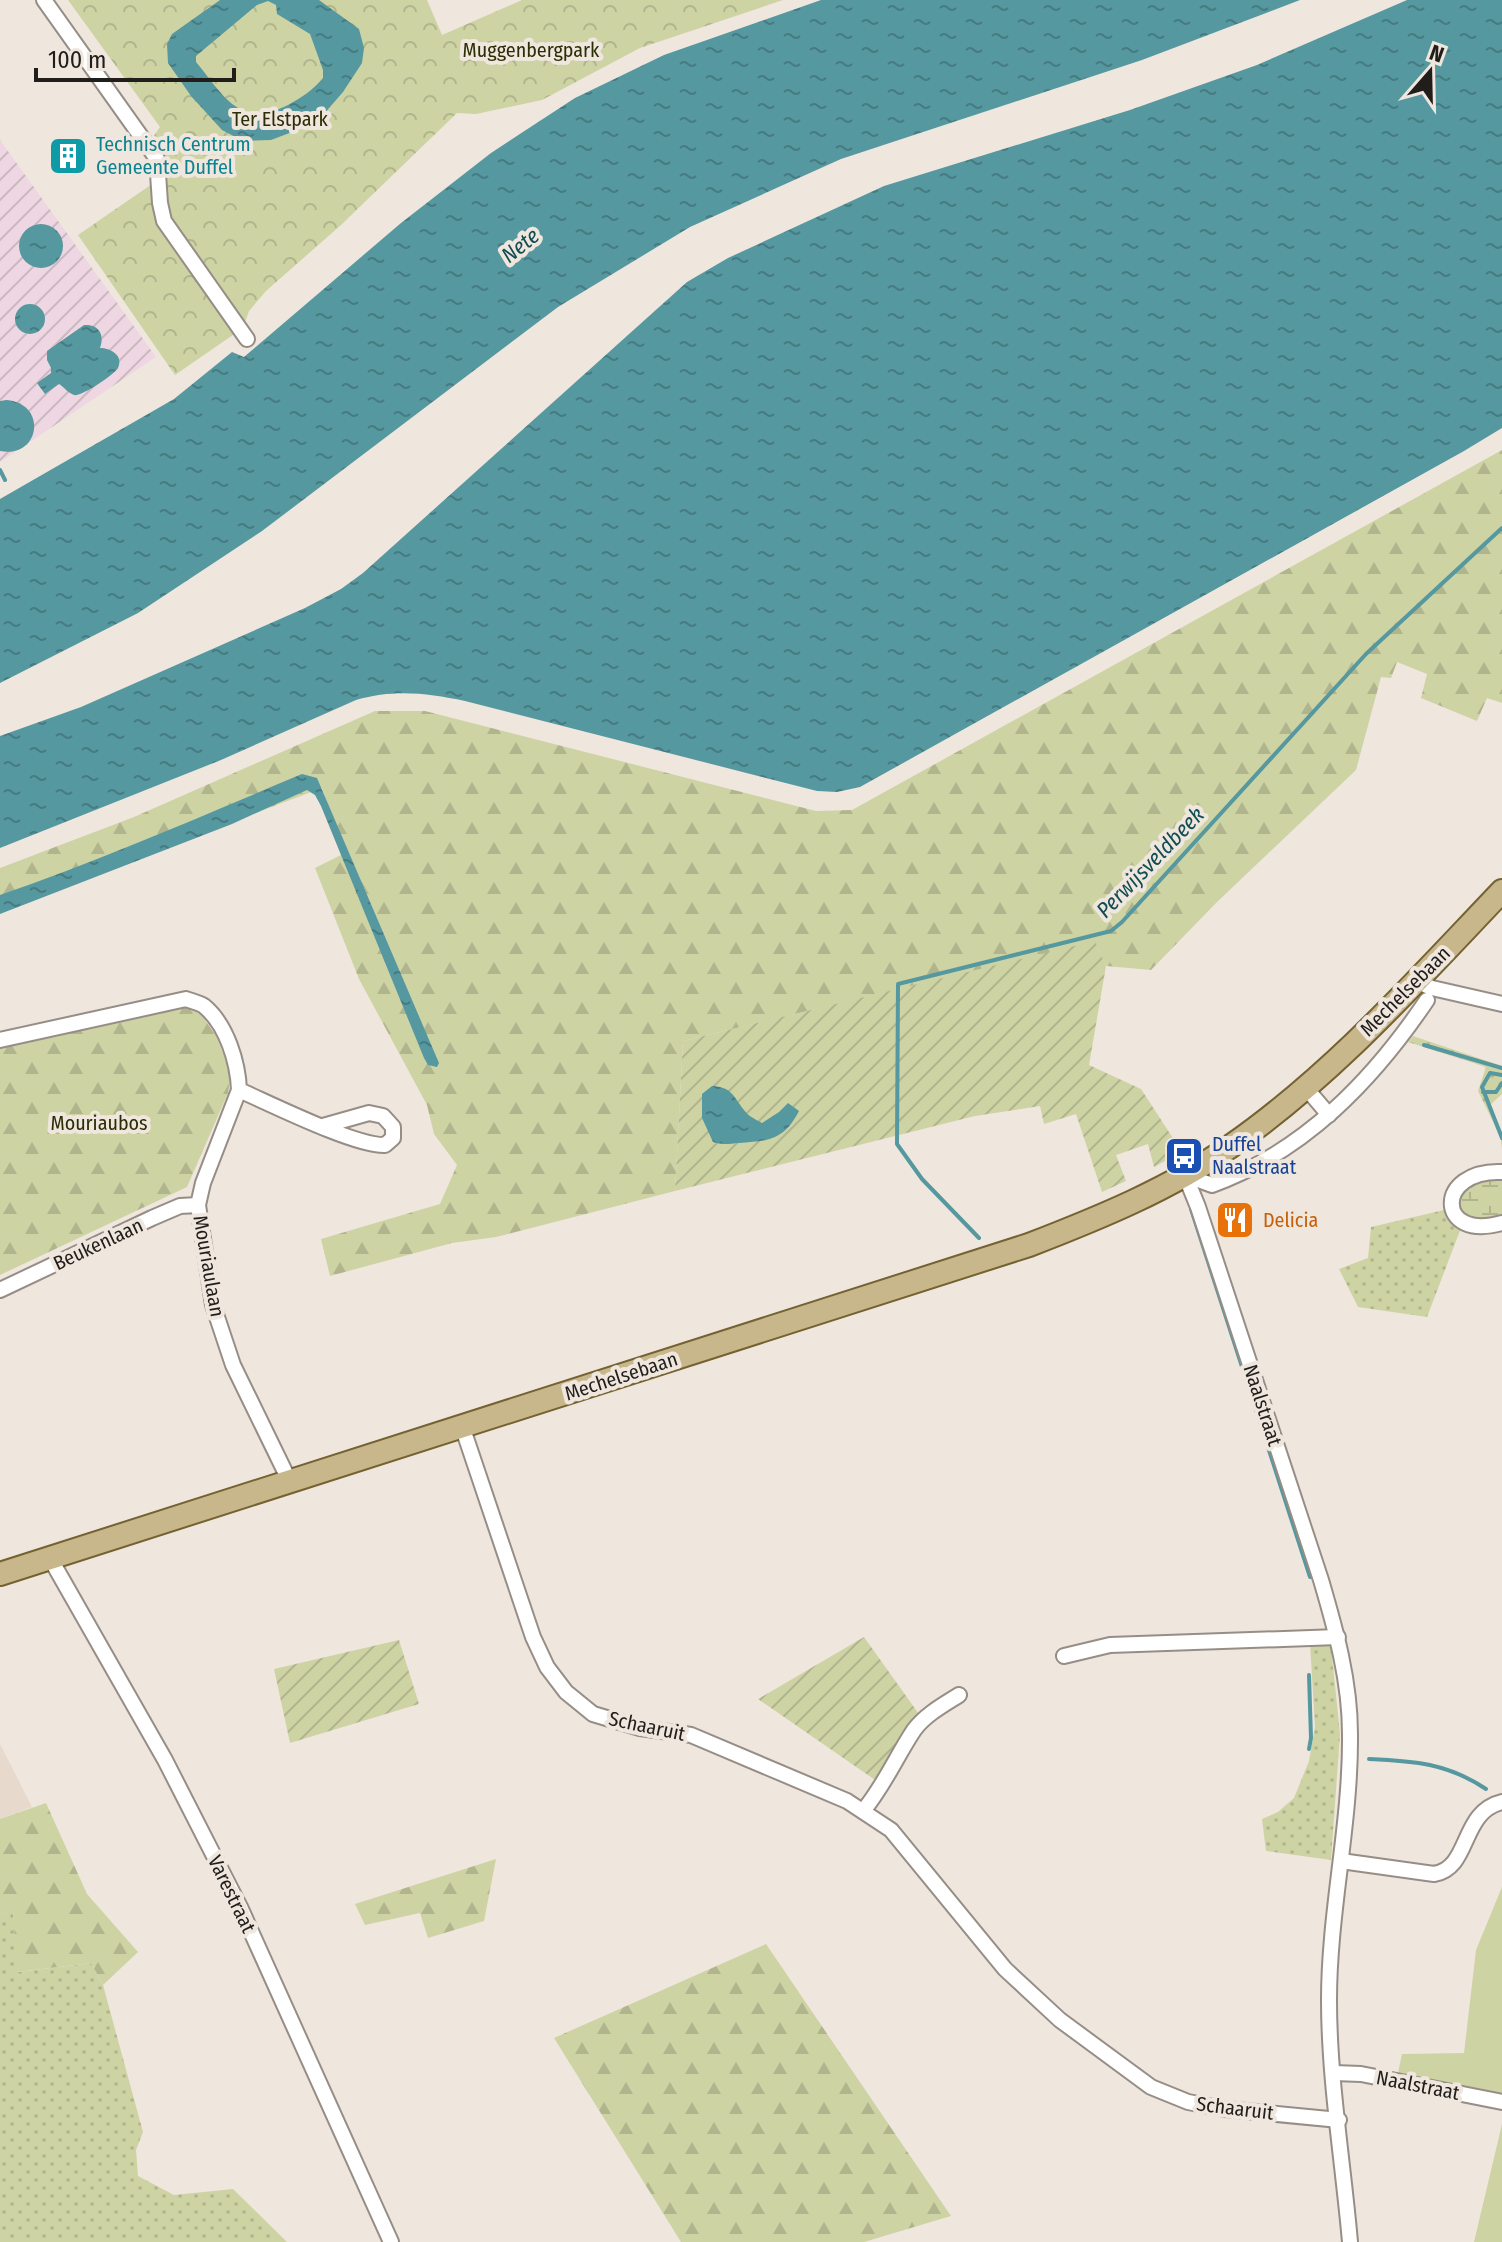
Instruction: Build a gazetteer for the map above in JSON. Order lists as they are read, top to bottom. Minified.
{"streets":{"main road":["Mechelsebaan"],"street":["Beukenlaan","Mouriaulaan","Naalstraat","Schaaruit","Varestraat"]},"crossings":[["Mechelsebaan","Mouriaulaan"],["Mechelsebaan","Naalstraat"],["Mechelsebaan","Schaaruit"],["Mechelsebaan","Varestraat"],["Beukenlaan","Mouriaulaan"],["Naalstraat","Schaaruit"]],"water":["Nete","Perwijsveldbeek"],"parks":["Muggenbergpark","Ter Elstpark","Mouriaubos"],"places":{"building":["Technisch Centrum Gemeente Duffel"],"bus stop":["Duffel Naalstraat"],"restaurant":["Delicia"]},"scale_bar":"100 m","north":"top"}
